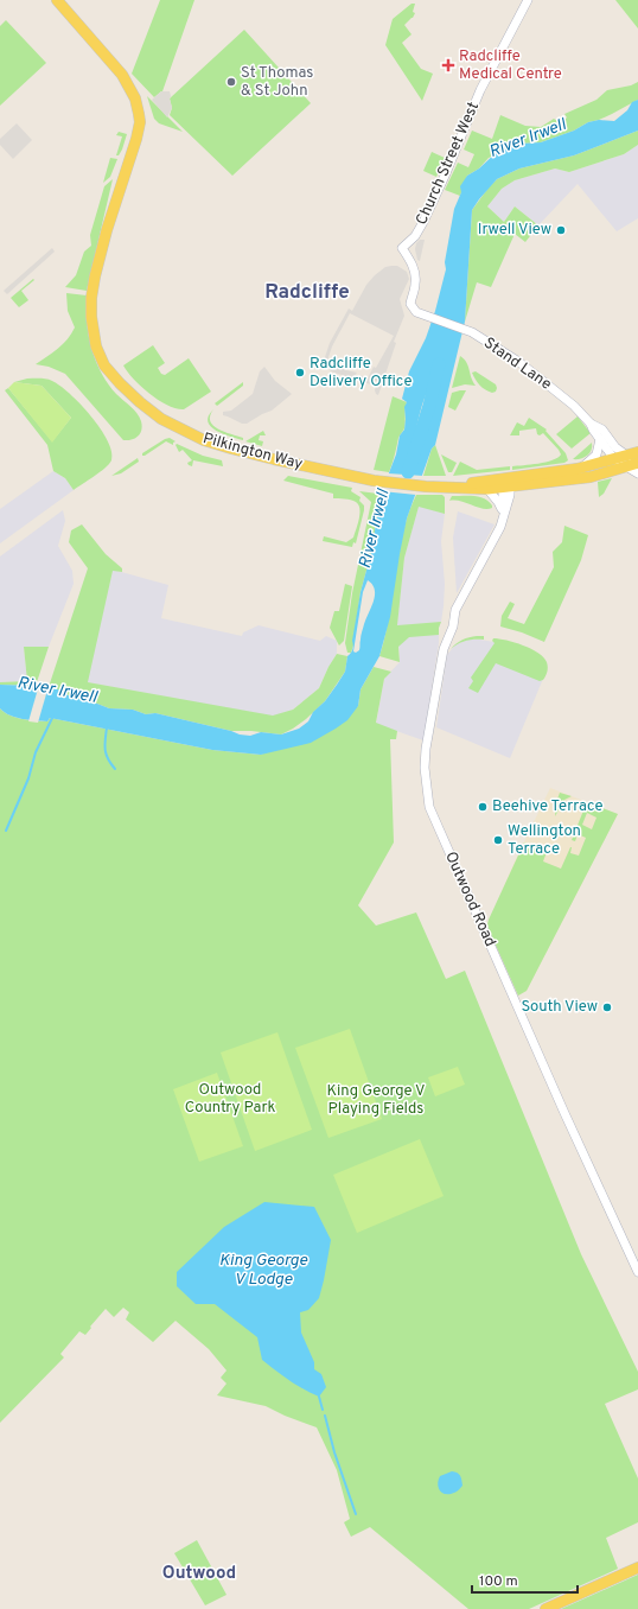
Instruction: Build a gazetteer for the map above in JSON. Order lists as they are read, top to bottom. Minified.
{"streets":{"main road":["Pilkington Way"],"street":["Church Street West","Stand Lane","Outwood Road"]},"crossings":[["Church Street West","Stand Lane"],["Stand Lane","Pilkington Way"],["Pilkington Way","Outwood Road"]],"districts":["Radcliffe","Outwood"],"water":["River Irwell","King George V Lodge"],"parks":["Outwood Country Park","King George V Playing Fields"],"places":{"health":["Radcliffe Medical Centre"],"other":["St Thomas & St John","Irwell View","Radcliffe Delivery Office","Beehive Terrace","Wellington Terrace","South View"]},"scale_bar":"100 m"}
